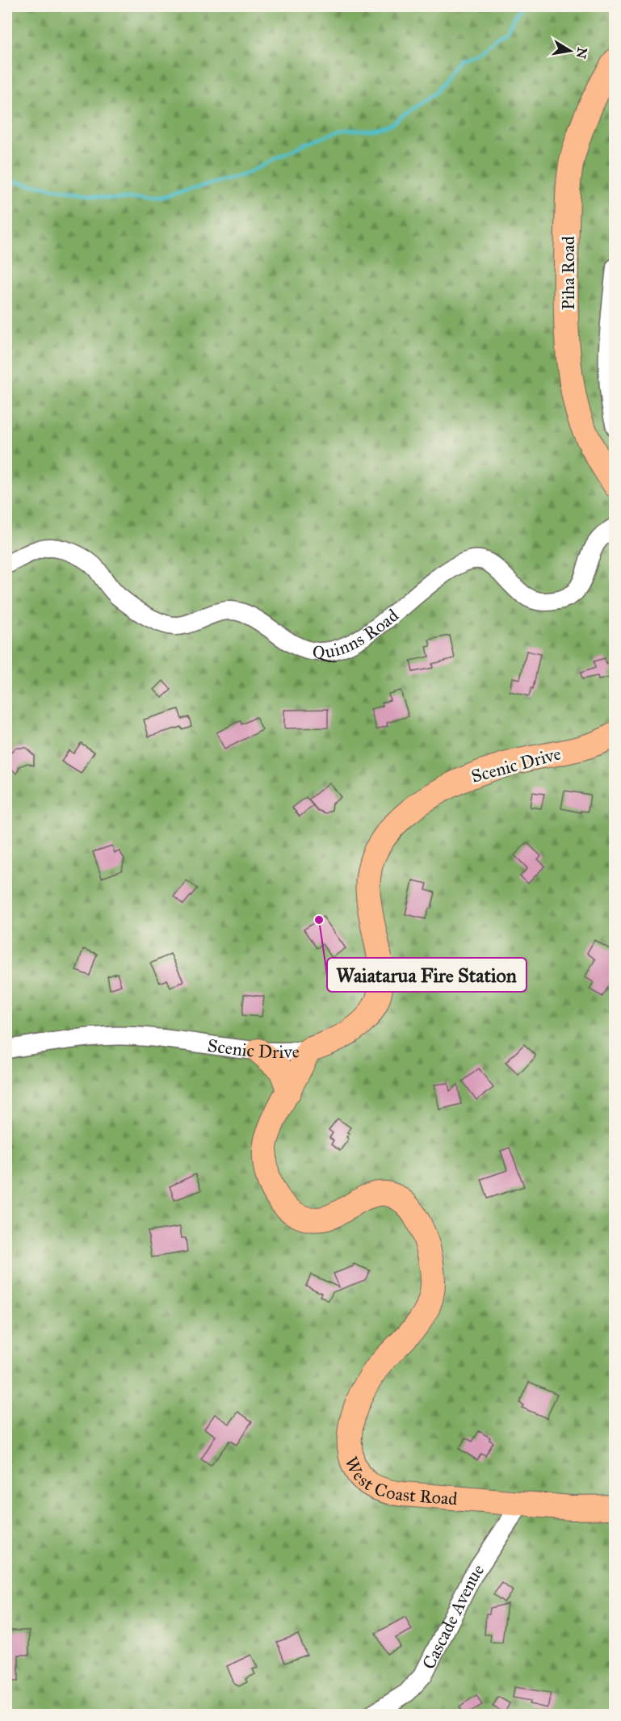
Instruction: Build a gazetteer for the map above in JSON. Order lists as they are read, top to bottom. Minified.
{"streets":{"main road":["Piha Road","Scenic Drive","West Coast Road"],"street":["Quinns Road","Cascade Avenue"]},"crossings":[["Scenic Drive","West Coast Road"],["West Coast Road","Cascade Avenue"]],"places":["Waiatarua Fire Station"],"north":"right"}
